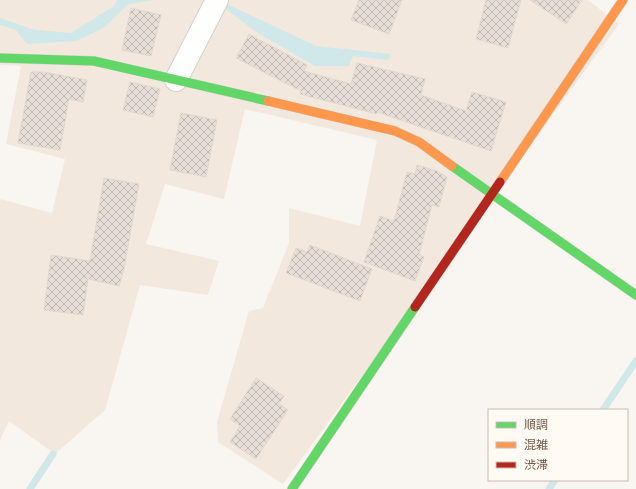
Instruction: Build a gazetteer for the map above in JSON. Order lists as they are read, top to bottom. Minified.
{"legend":["順調","混雑","渋滞"]}
